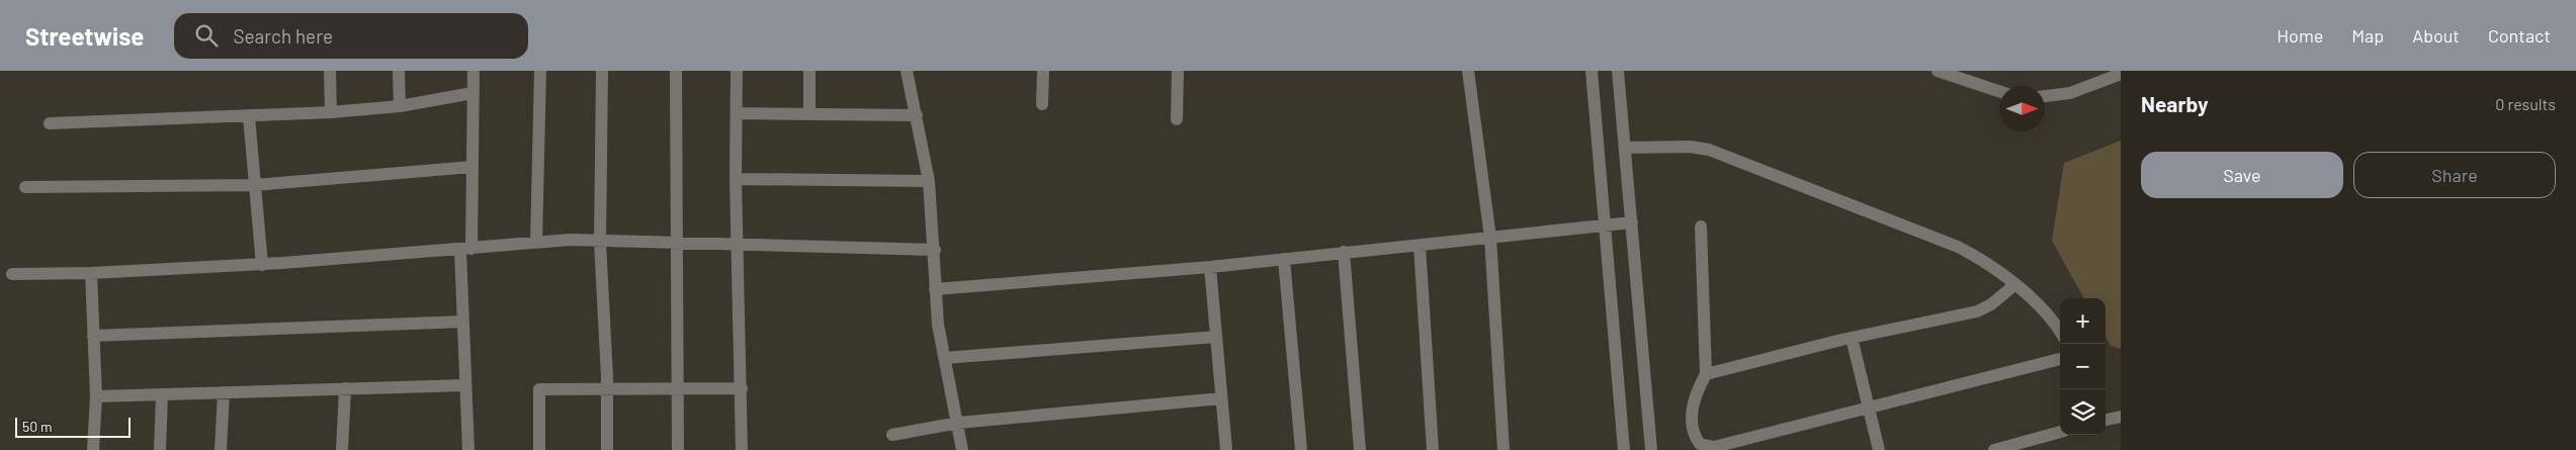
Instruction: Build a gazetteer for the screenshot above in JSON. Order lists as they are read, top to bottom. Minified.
{"scale_bar":"50 m","north":"right","page":{"header":"Streetwise","search":"Search here","nav":["Home","Map","About","Contact"],"heading":["Nearby","0 results"],"buttons":["Save","Share"],"map_buttons":["+","−"],"scale":"50 m"}}
